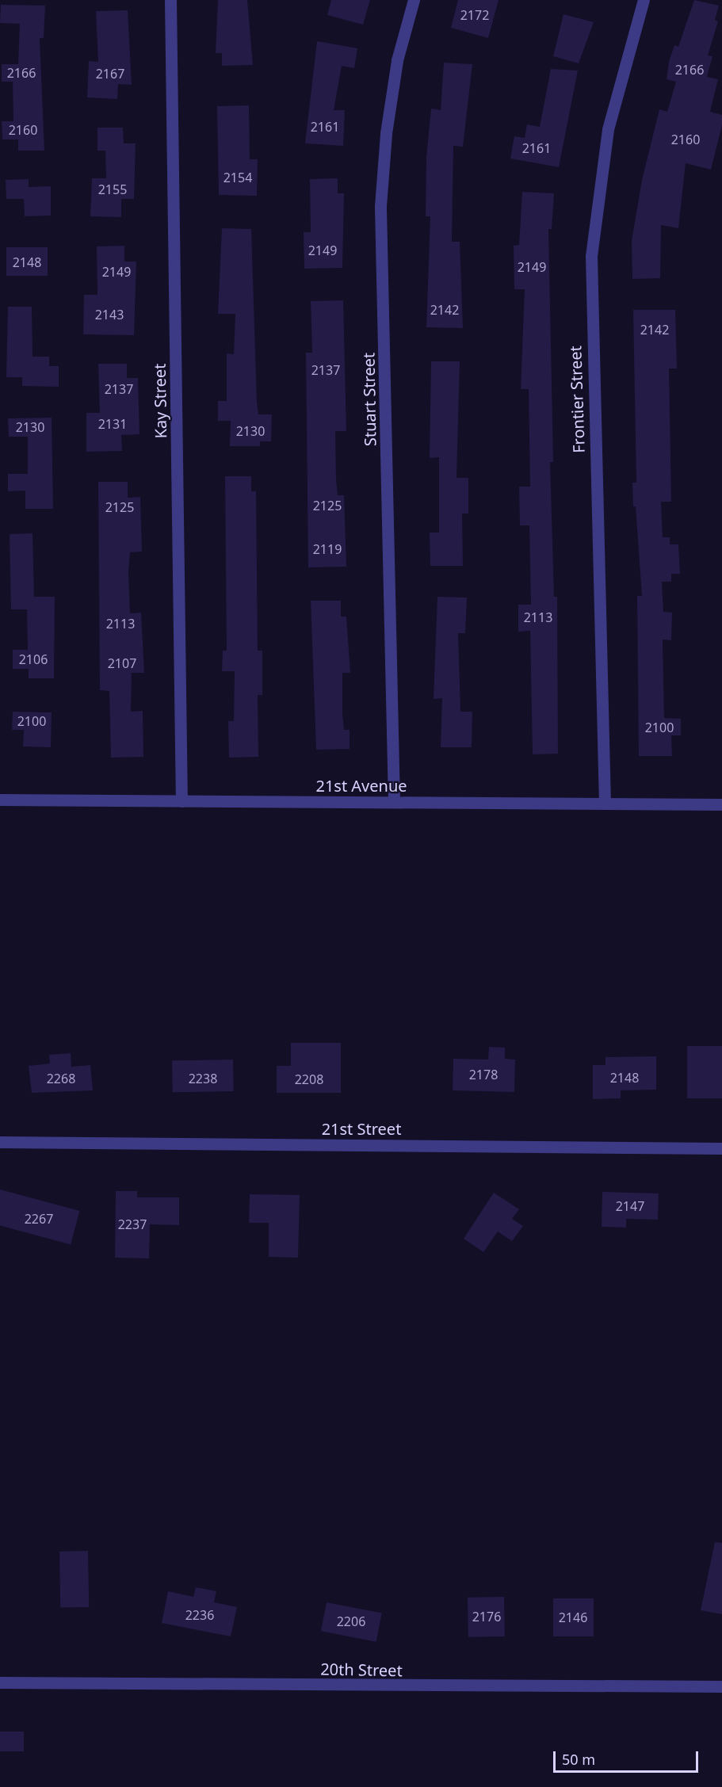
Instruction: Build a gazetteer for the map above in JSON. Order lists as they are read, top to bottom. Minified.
{"streets":{"street":["Stuart Street","Frontier Street","Kay Street","21st Avenue","21st Street","20th Street"]},"crossings":[["Stuart Street","21st Avenue"],["Frontier Street","21st Avenue"],["Kay Street","21st Avenue"]],"house_numbers":["2172","2166","2166","2167","2161","2160","2160","2161","2154","2155","2149","2148","2149","2149","2142","2143","2142","2137","2137","2131","2130","2130","2125","2125","2119","2113","2113","2106","2107","2100","2100","2178","2148","2268","2238","2208","2147","2267","2237","2236","2176","2146","2206"],"scale_bar":"50 m"}
